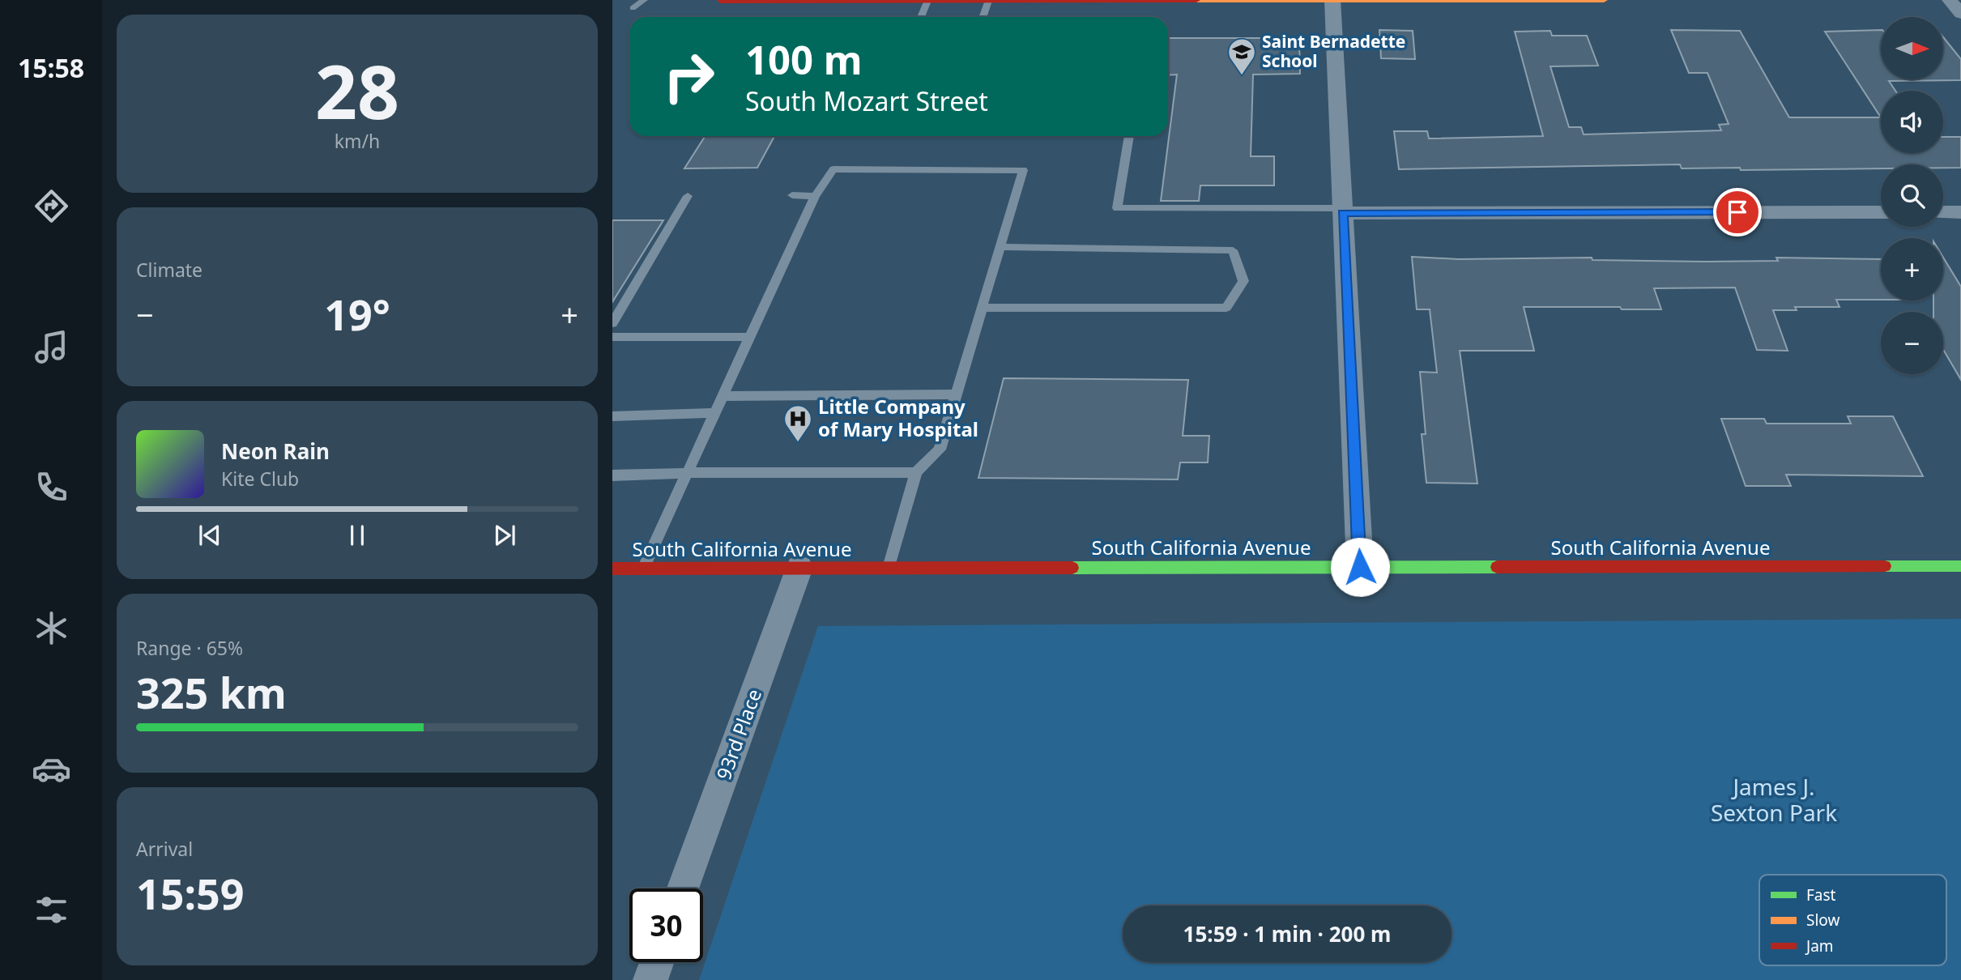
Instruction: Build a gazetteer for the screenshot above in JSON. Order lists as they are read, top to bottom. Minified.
{"streets":{"street":["South California Avenue","93rd Place"]},"crossings":[["South California Avenue","93rd Place"]],"parks":["James J. Sexton Park"],"places":{"school or university":["Saint Bernadette School"],"hospital":["Little Company of Mary Hospital"]},"legend":["Fast","Slow","Jam"],"north":"right","page":{"tabs":"15:58","tile":[["28","km/h"],"Climate",["Range · 65%","325 km"],["Arrival","15:59"]],"map_buttons":["+","−"],"turn":["100 m","South Mozart Street"],"heat":["−","19°","+"],"song":["Neon Rain","Kite Club"],"limit":"30","trip":"15:59 · 1 min · 200 m"}}
